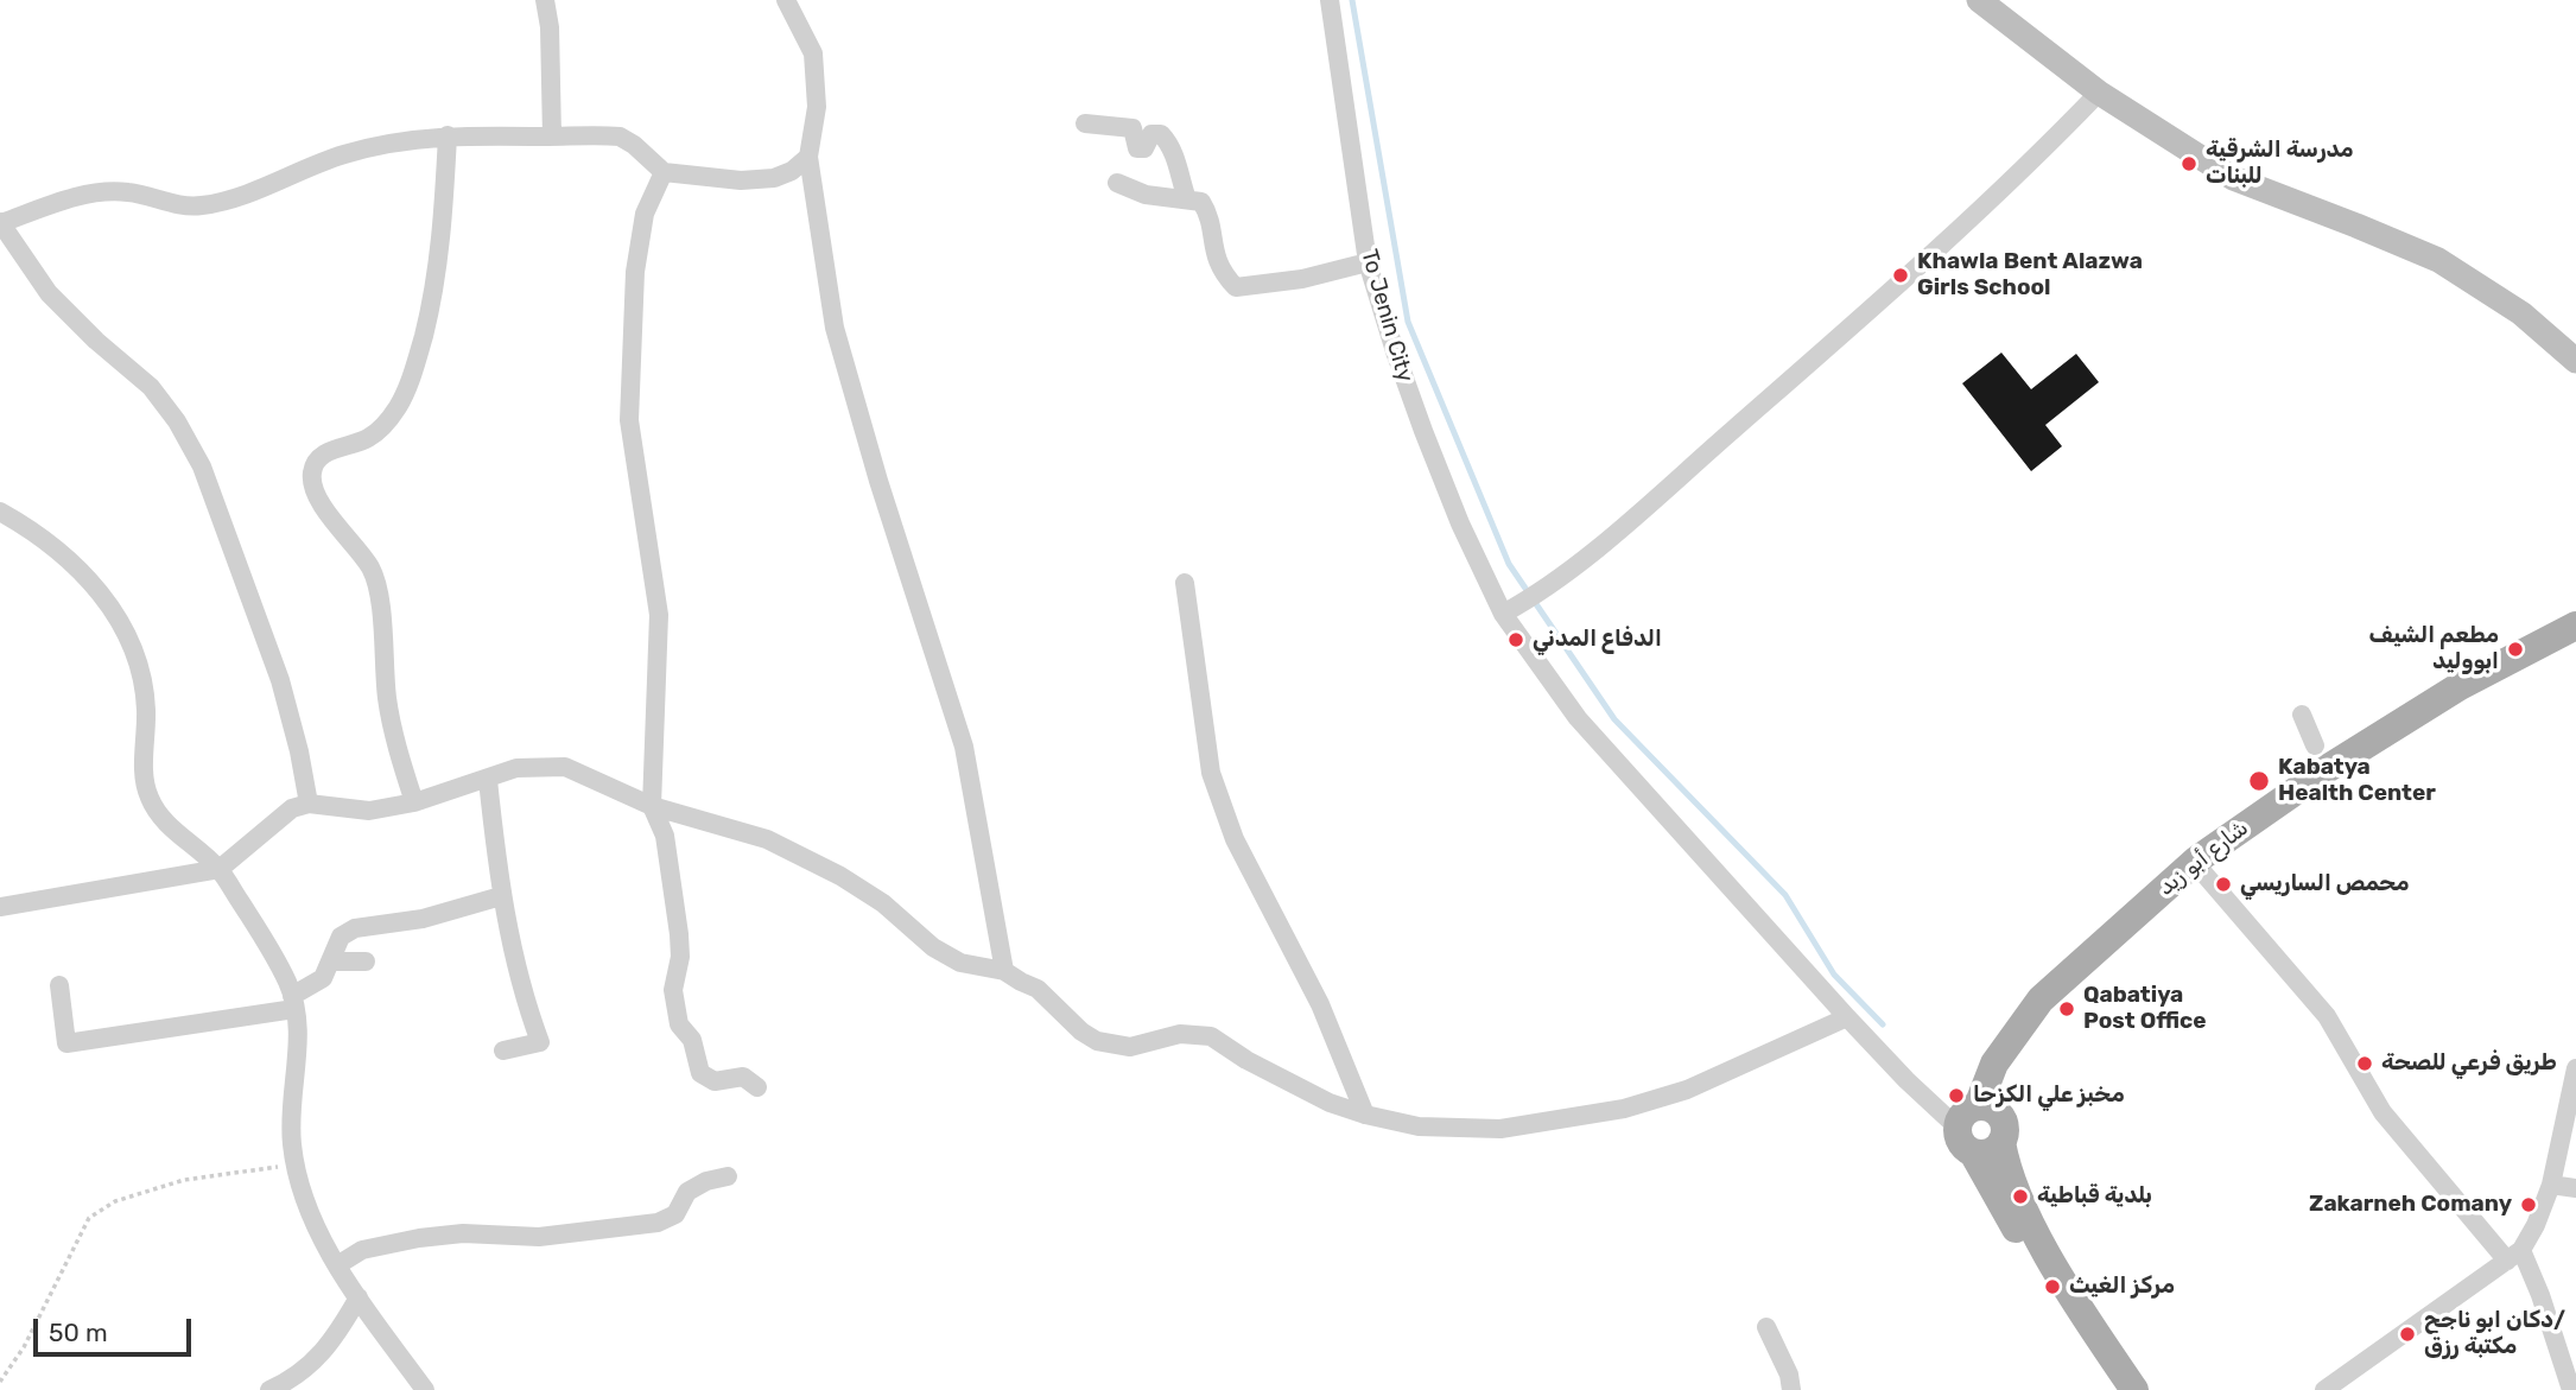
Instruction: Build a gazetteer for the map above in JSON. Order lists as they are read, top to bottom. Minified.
{"streets":{"main road":["شارع أبو زيد"],"street":["To Jenin City"]},"crossings":[["To Jenin City","شارع أبو زيد"]],"places":["مدرسة الشرقية للبنات","Khawla Bent Alazwa Girls School","الدفاع المدني","مطعم الشيف ابووليد","Kabatya Health Center","محمص الساريسي","Qabatiya Post Office","طريق فرعي للصحة","مخبز علي الكزحا","بلدية قباطية","Zakarneh Comany","مركز الغيث","دكان ابو ناجح/ مكتبة رزق"],"scale_bar":"50 m"}
